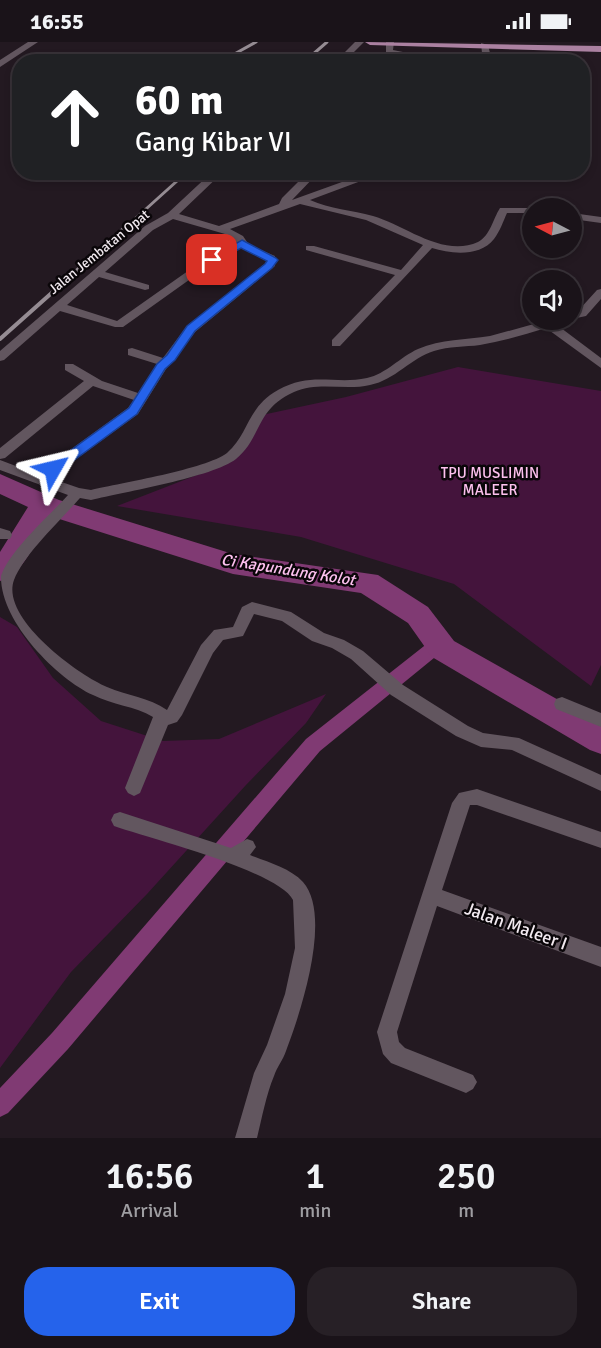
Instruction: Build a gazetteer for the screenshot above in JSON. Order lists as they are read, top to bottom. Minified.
{"streets":{"street":["Jalan Jembatan Opat","Jalan Maleer I"]},"water":["Ci Kapundung Kolot"],"parks":["TPU MUSLIMIN MALEER"],"north":"left","page":{"status":"16:55","turn":["60 m","Gang Kibar VI"],"eta":["16:56","Arrival","1","min","250","m"],"buttons":["Exit","Share"]}}
